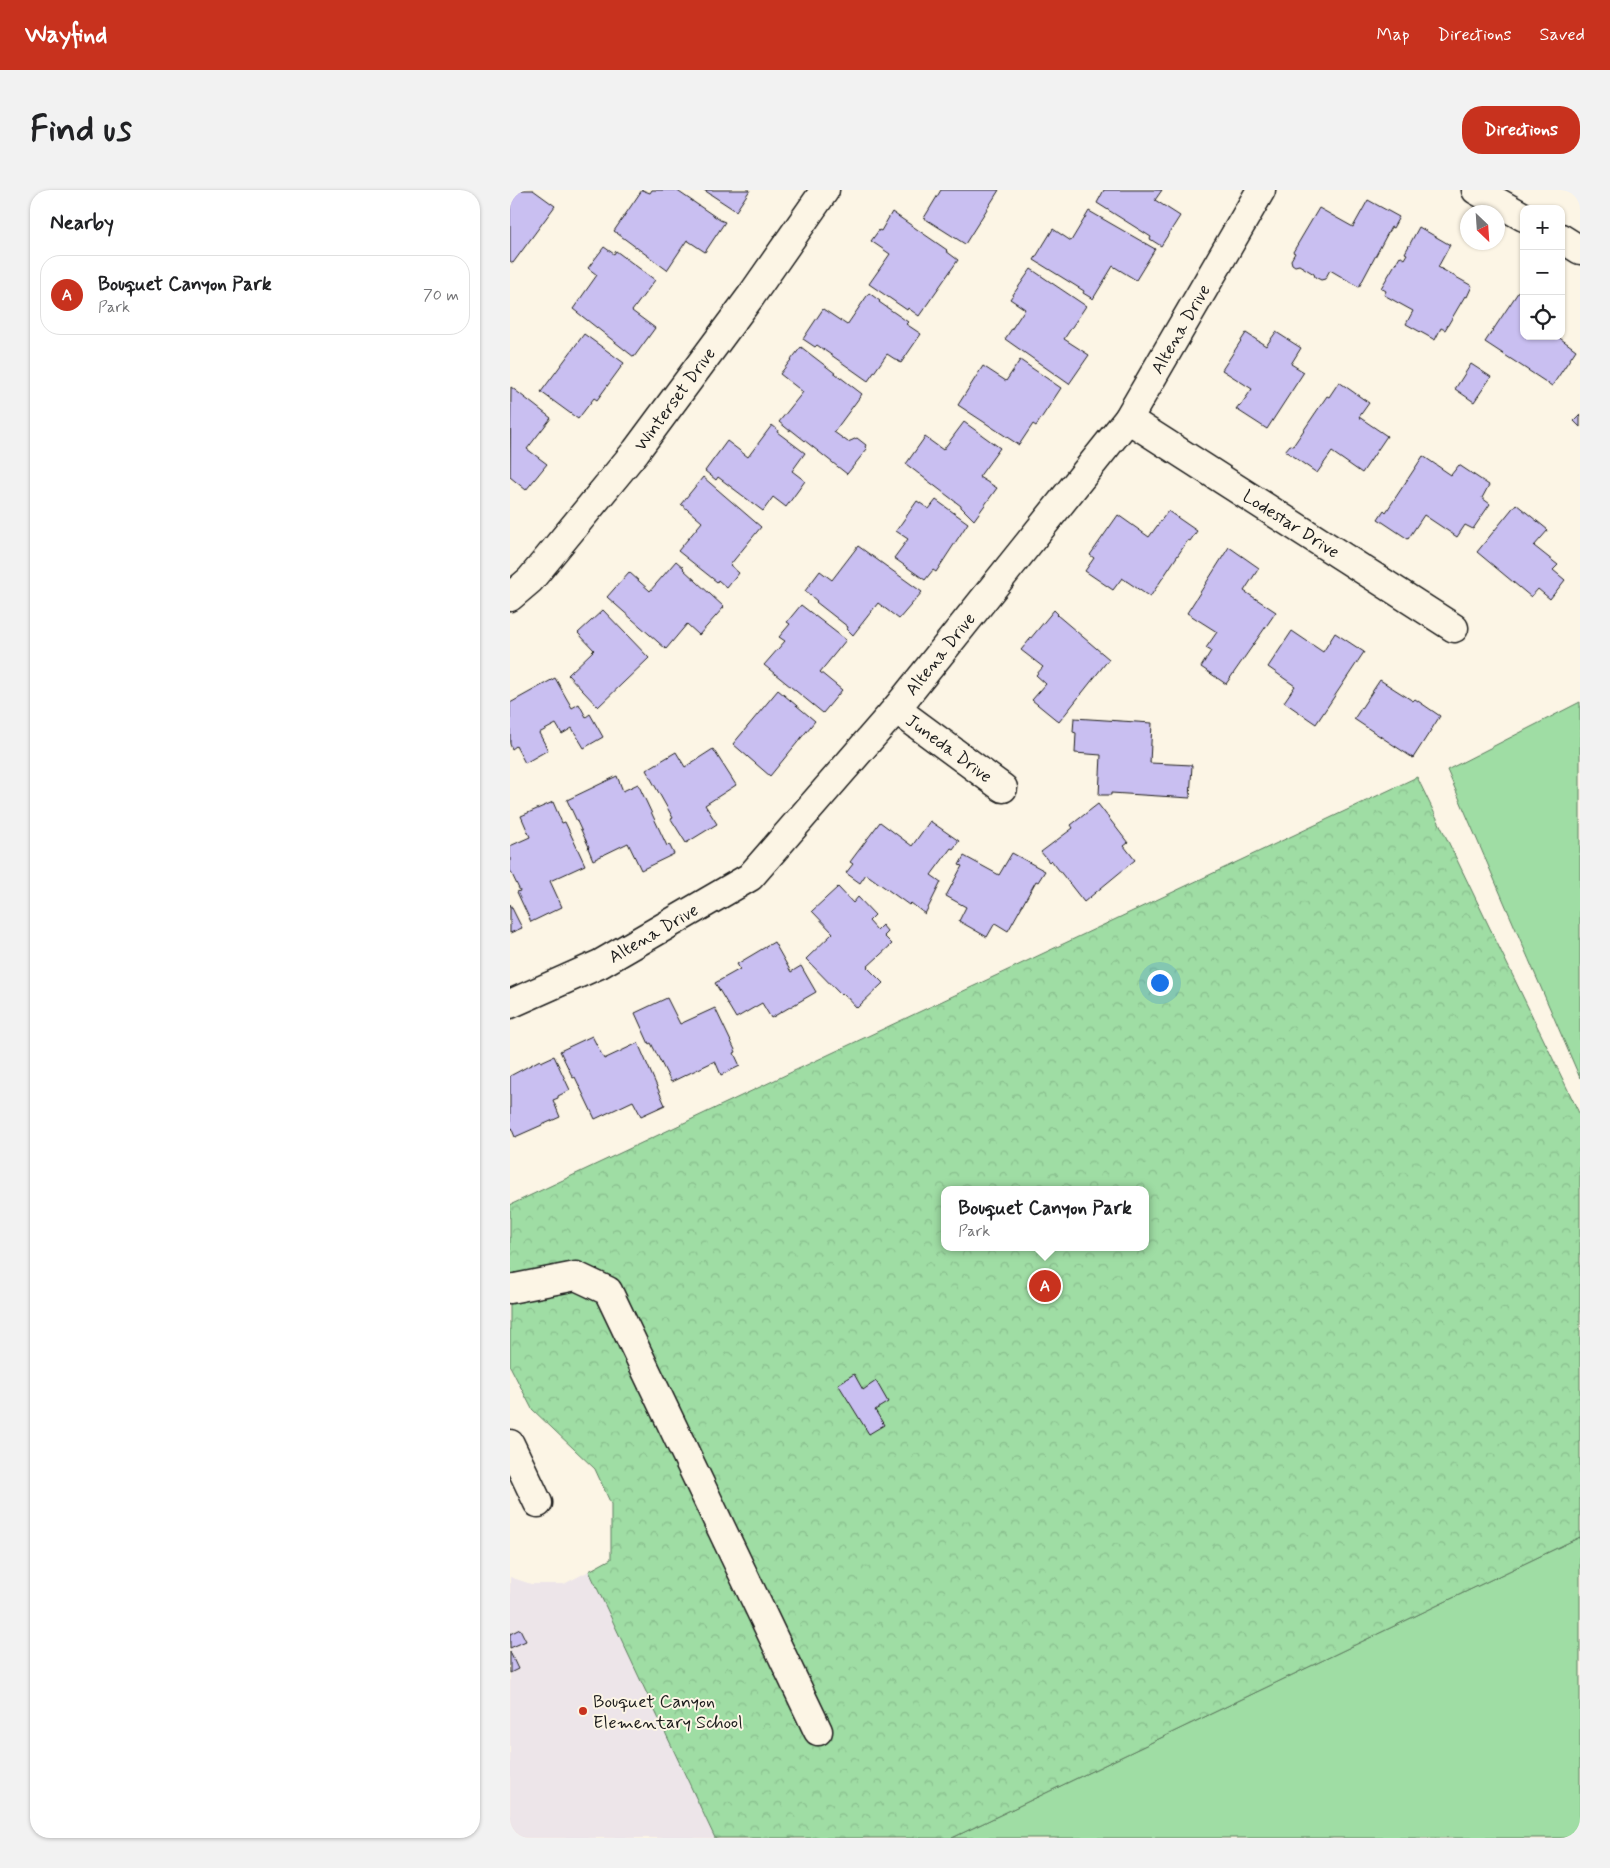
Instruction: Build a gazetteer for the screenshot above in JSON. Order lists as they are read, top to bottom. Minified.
{"streets":{"street":["Altena Drive","Winterset Drive","Lodestar Drive","Juneda Drive"]},"crossings":[["Altena Drive","Lodestar Drive"],["Altena Drive","Juneda Drive"]],"places":["Bouquet Canyon Elementary School"],"north":"bottom right","page":{"header":"Wayfind","nav":["Map","Directions","Saved"],"buttons":"Directions","title":"Find us","heading":"Nearby","map_buttons":["+","−"],"list":[{"mark":"A","name":"Bouquet Canyon Park","note":"Park","value":"70 m"}],"popup":["Bouquet Canyon Park","Park"],"pins":"A"}}
